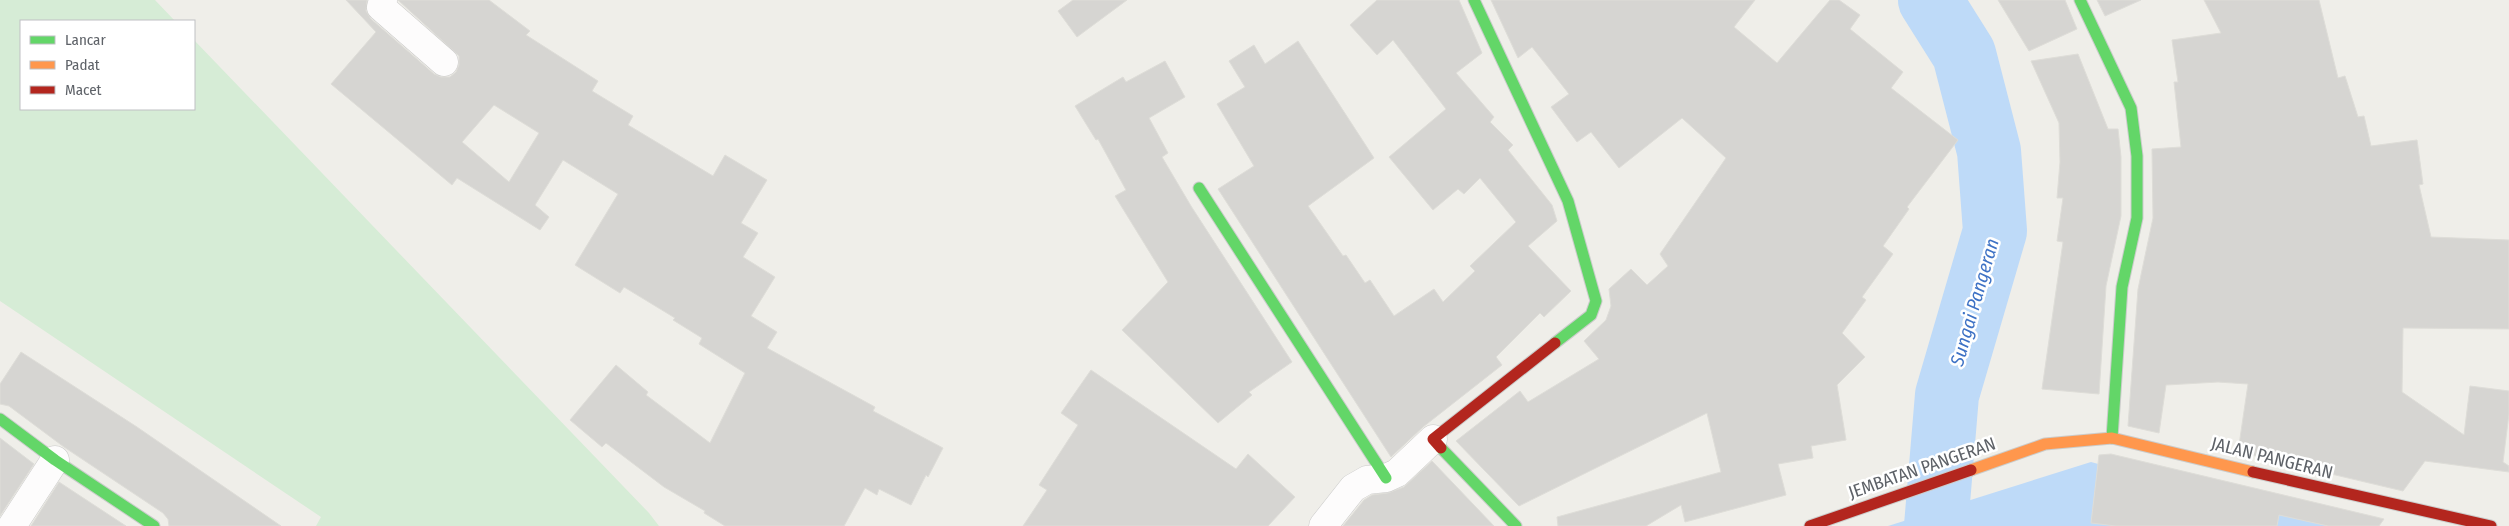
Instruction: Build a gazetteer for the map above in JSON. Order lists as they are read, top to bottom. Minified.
{"streets":{"street":["JALAN PANGERAN","JEMBATAN PANGERAN"]},"crossings":[["JALAN PANGERAN","JEMBATAN PANGERAN"]],"water":["Sungai Pangeran"],"legend":["Lancar","Padat","Macet"]}
